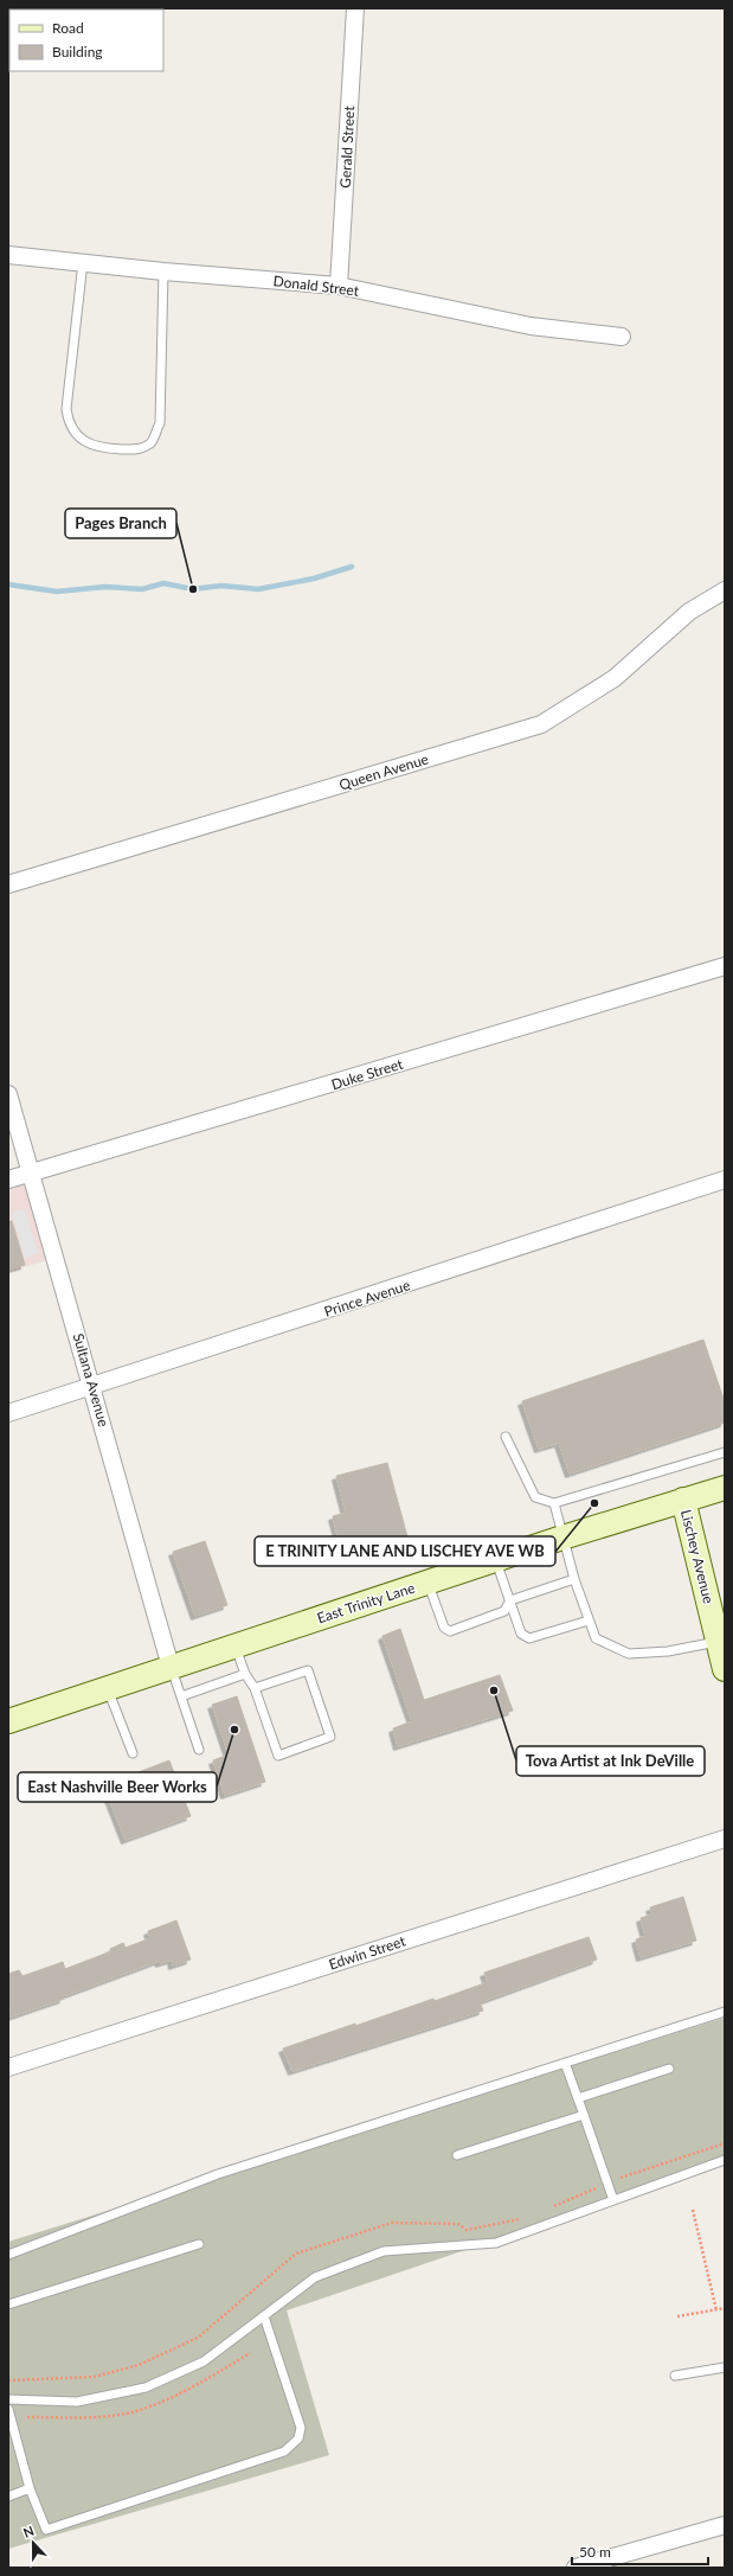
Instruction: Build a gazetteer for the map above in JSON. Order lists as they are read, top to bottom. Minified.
{"streets":{"main road":["Lischey Avenue","East Trinity Lane"],"street":["Gerald Street","Donald Street","Queen Avenue","Duke Street","Prince Avenue","Sultana Avenue","Edwin Street"]},"crossings":[["Gerald Street","Donald Street"],["Duke Street","Sultana Avenue"],["Prince Avenue","Sultana Avenue"],["Sultana Avenue","East Trinity Lane"],["Lischey Avenue","East Trinity Lane"]],"places":["Pages Branch","E TRINITY LANE AND LISCHEY AVE WB","Tova Artist at Ink DeVille","East Nashville Beer Works"],"legend":["Road","Building"],"scale_bar":"50 m","north":"top"}
